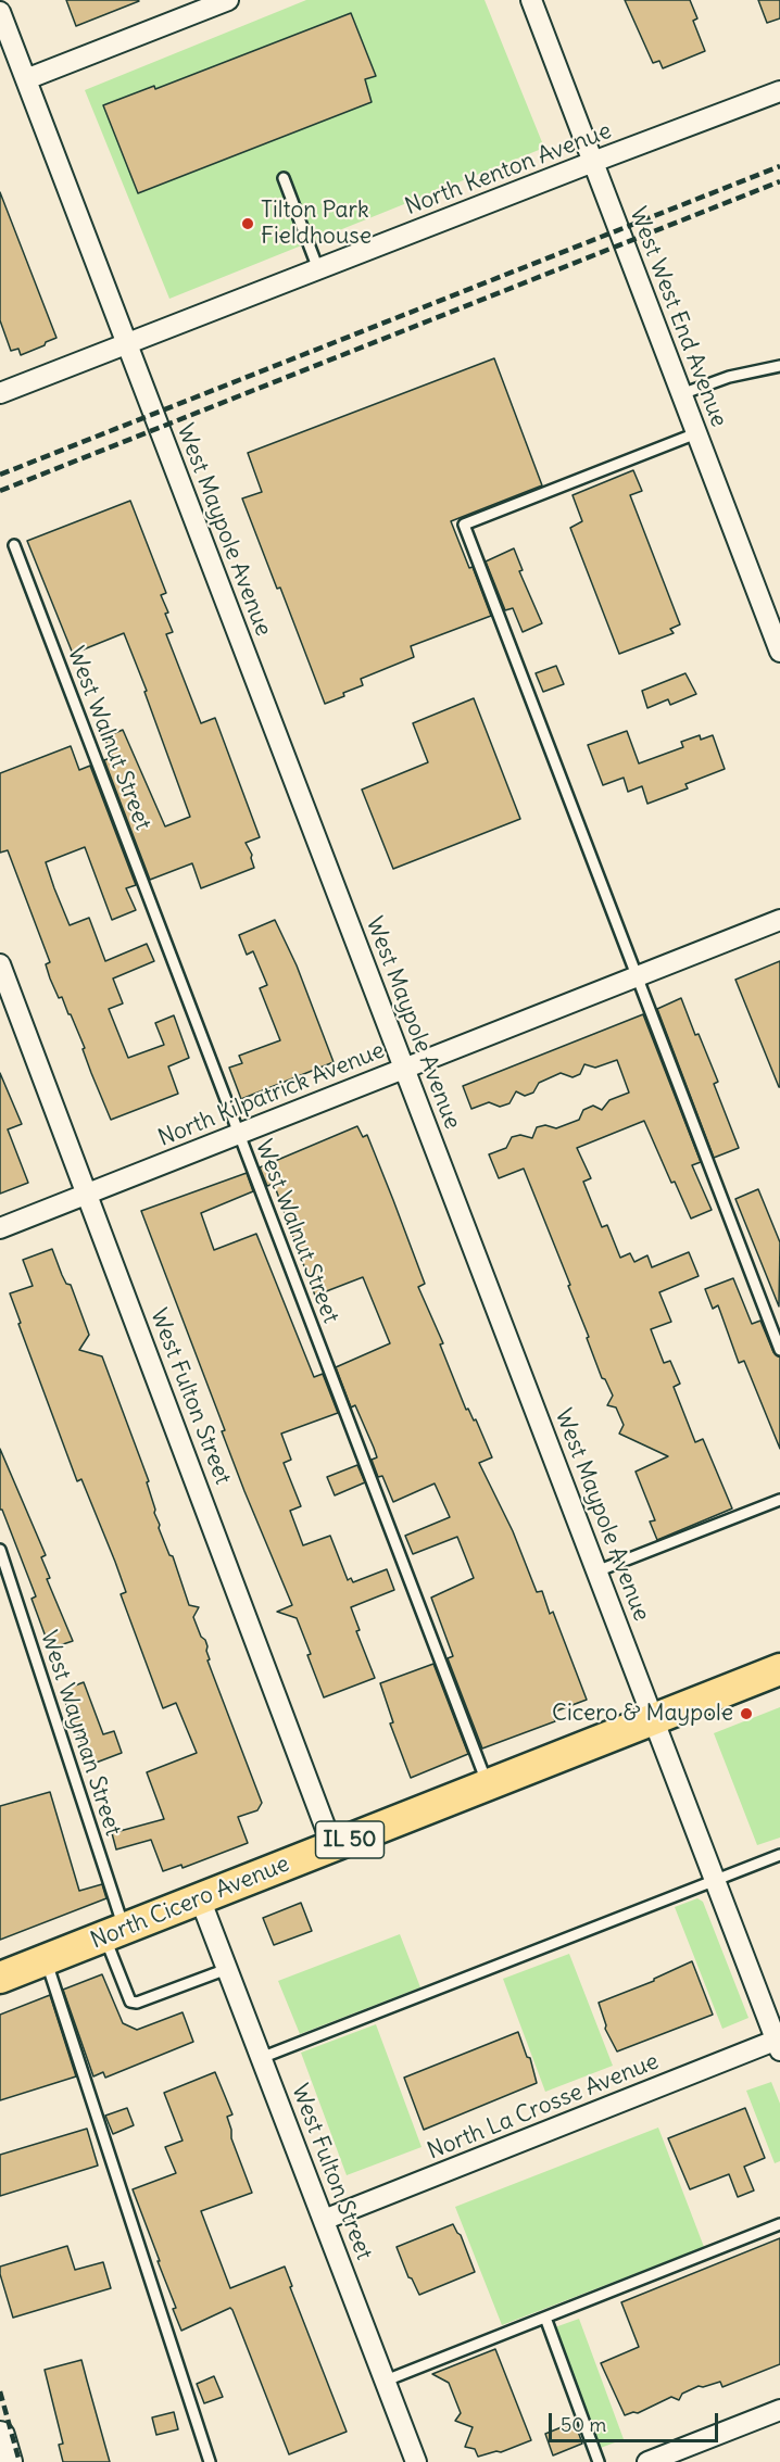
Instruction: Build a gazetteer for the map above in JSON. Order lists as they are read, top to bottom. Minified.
{"streets":{"main road":["IL 50","North Cicero Avenue"],"street":["North Kenton Avenue","West West End Avenue","West Maypole Avenue","North Kilpatrick Avenue","West Fulton Street","North La Crosse Avenue"],"lane":["West Walnut Street","West Wayman Street"]},"crossings":[["North Kenton Avenue","West West End Avenue"],["North Kenton Avenue","West Maypole Avenue"],["West Maypole Avenue","North Kilpatrick Avenue"],["West Maypole Avenue","North Cicero Avenue"],["West Maypole Avenue","North La Crosse Avenue"],["West Walnut Street","North Kilpatrick Avenue"],["West Walnut Street","North Cicero Avenue"],["North Kilpatrick Avenue","West Fulton Street"],["West Fulton Street","West Wayman Street"],["West Fulton Street","North Cicero Avenue"],["West Fulton Street","North La Crosse Avenue"],["West Wayman Street","North Cicero Avenue"]],"places":["Tilton Park Fieldhouse","Cicero & Maypole"],"scale_bar":"50 m"}
